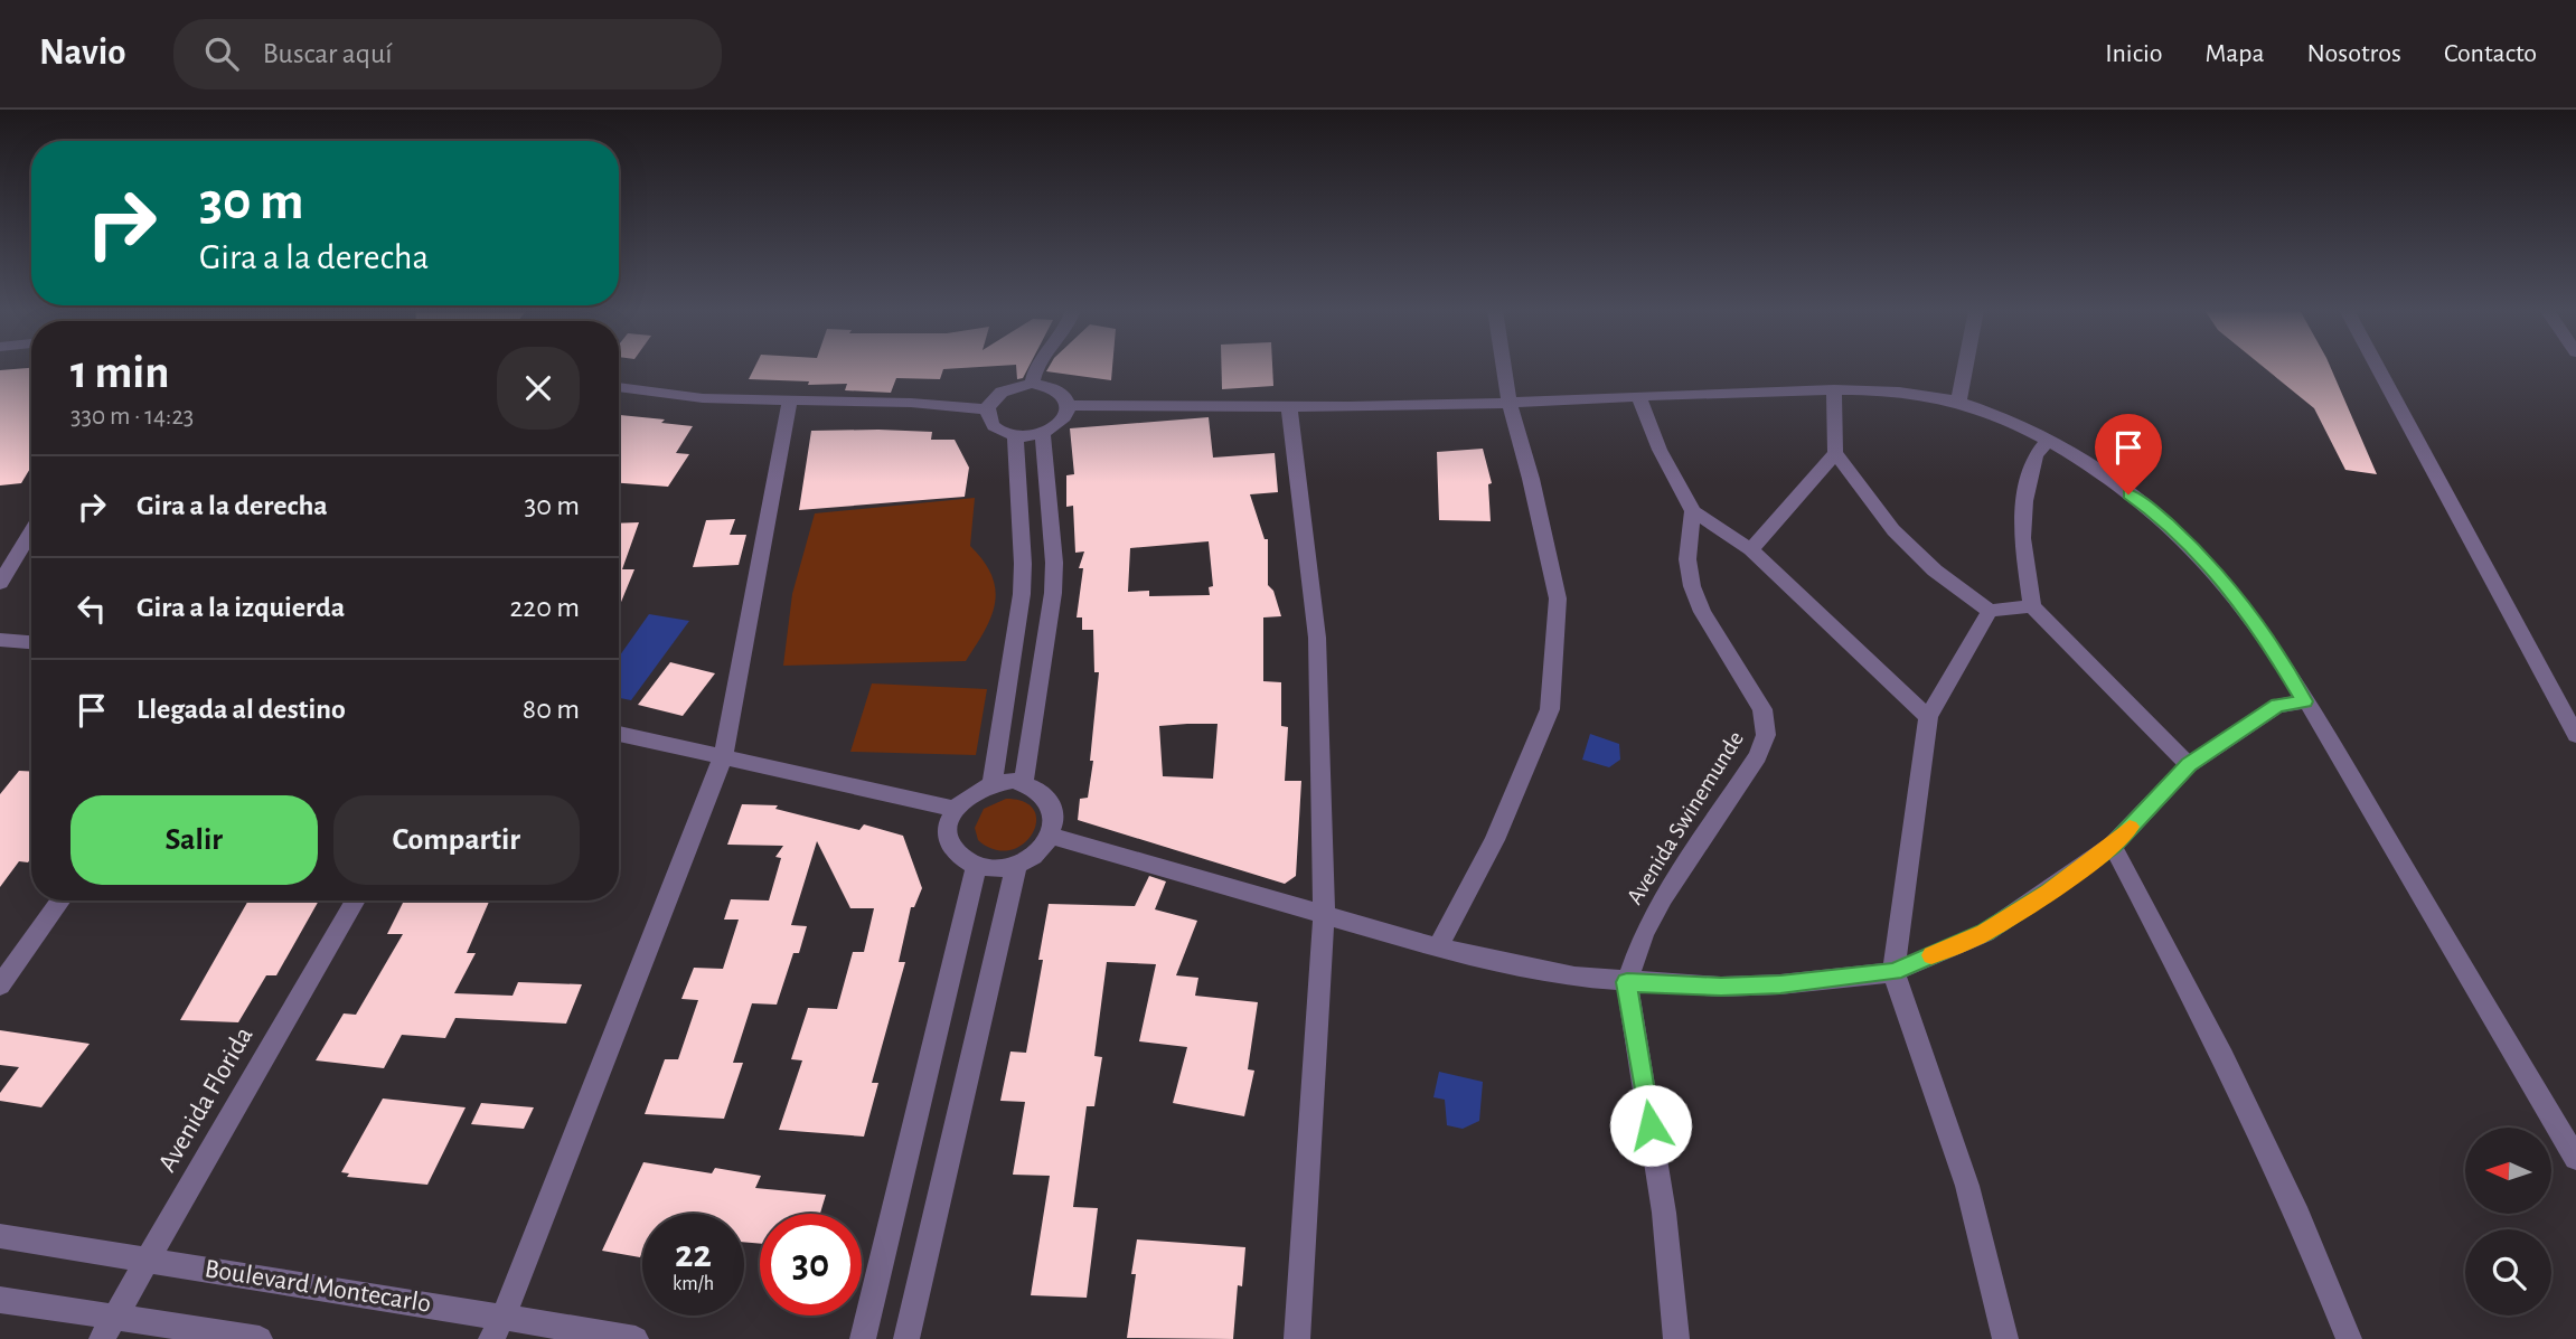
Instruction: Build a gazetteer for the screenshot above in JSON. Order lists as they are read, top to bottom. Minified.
{"streets":{"street":["Avenida Swinemunde","Avenida Florida","Boulevard Montecarlo"]},"crossings":[["Avenida Florida","Boulevard Montecarlo"]],"north":"left","page":{"header":"Navio","search":"Buscar aquí","nav":["Inicio","Mapa","Nosotros","Contacto"],"turn":["30 m","Gira a la derecha"],"heading":["1 min","330 m · 14:23"],"list":[{"name":"Gira a la derecha","value":"30 m"},{"name":"Gira a la izquierda","value":"220 m"},{"name":"Llegada al destino","value":"80 m"}],"buttons":["Salir","Compartir"],"speed":"22 km/h","limit":"30"}}
